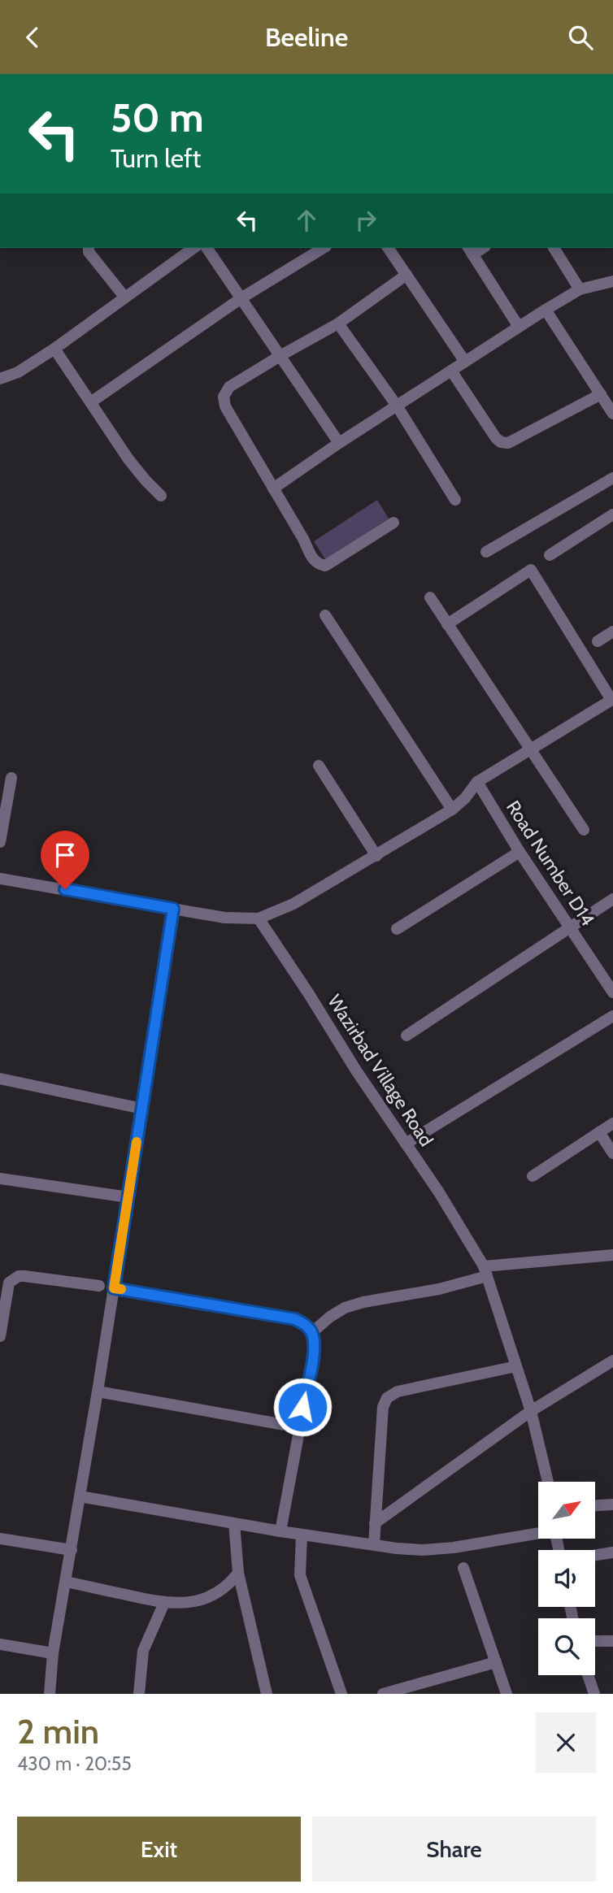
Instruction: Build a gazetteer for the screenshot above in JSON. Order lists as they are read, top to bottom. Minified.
{"streets":{"street":["Road Number D14","Wazirbad Village Road"]},"north":"top right","page":{"header":"Beeline","turn":["50 m","Turn left"],"heading":["2 min","430 m · 20:55"],"buttons":["Exit","Share"]}}
